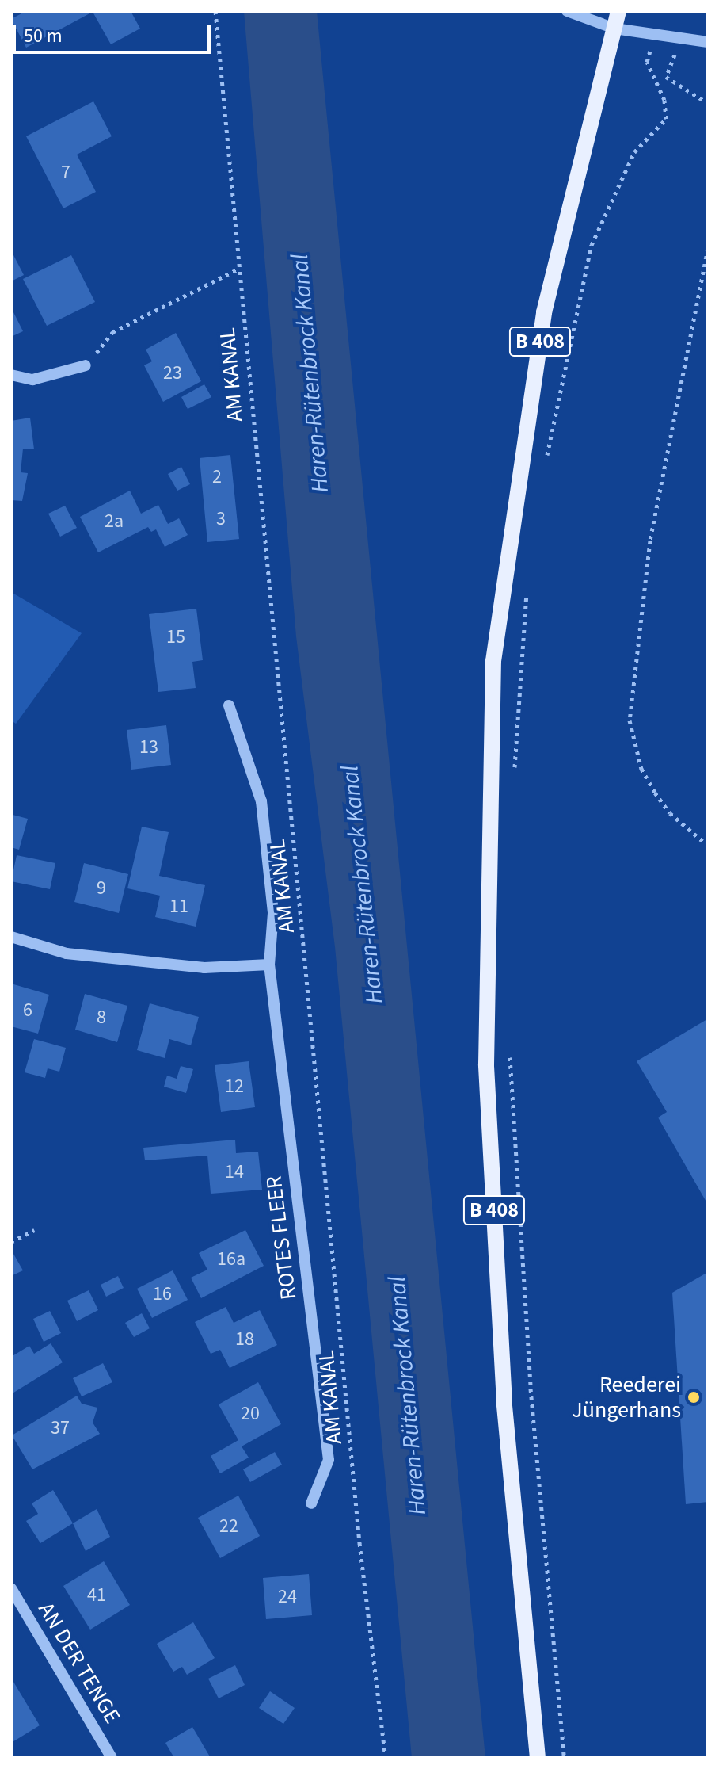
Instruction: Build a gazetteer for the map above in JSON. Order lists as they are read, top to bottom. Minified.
{"streets":{"main road":["B 408"],"street":["ROTES FLEER","AN DER TENGE"],"path":["AM KANAL"]},"water":["Haren-Rütenbrock Kanal"],"places":["Reederei Jüngerhans"],"house_numbers":["7","23","2","3","2a","15","13","9","11","6","8","12","14","16a","16","18","20","37","22","41","24"],"scale_bar":"50 m"}
